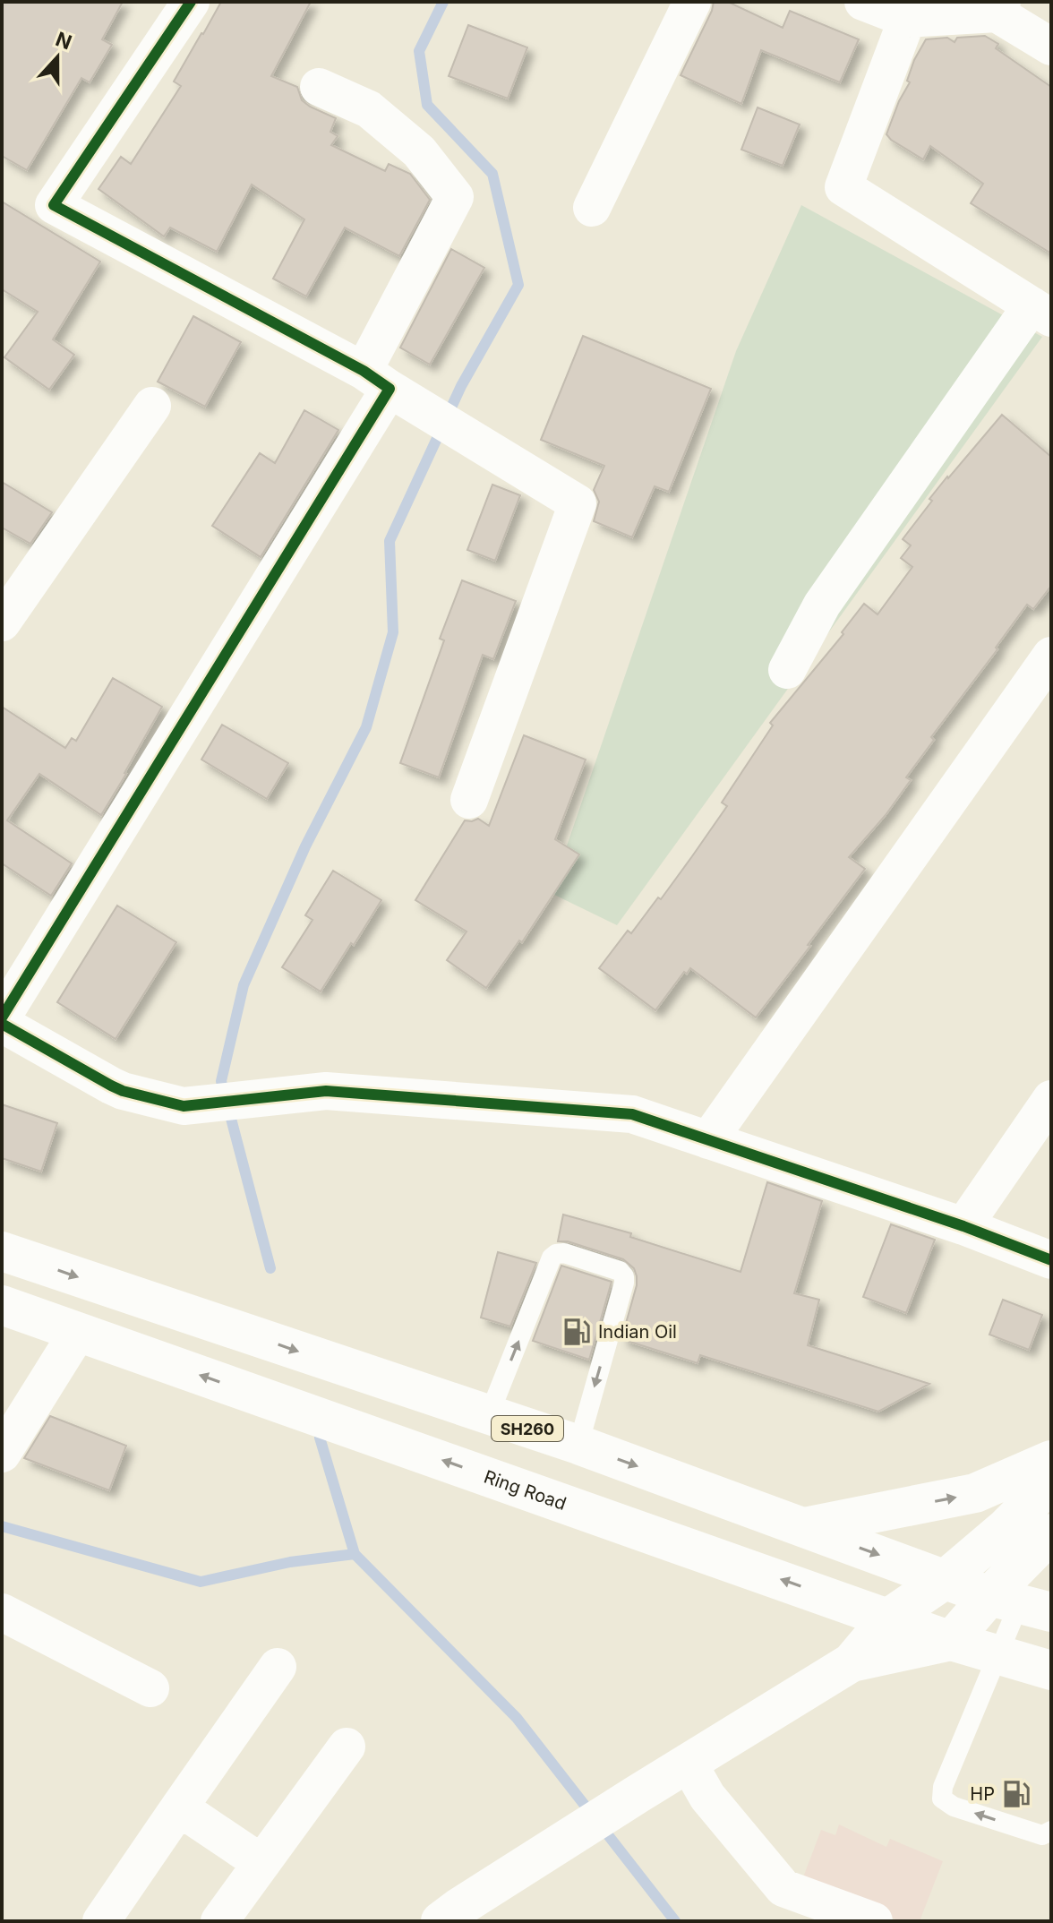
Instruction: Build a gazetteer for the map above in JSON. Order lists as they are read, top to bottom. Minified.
{"streets":{"main road":["SH260","Ring Road"]},"places":{"fuel station":["Indian Oil","HP"]},"north":"top"}
